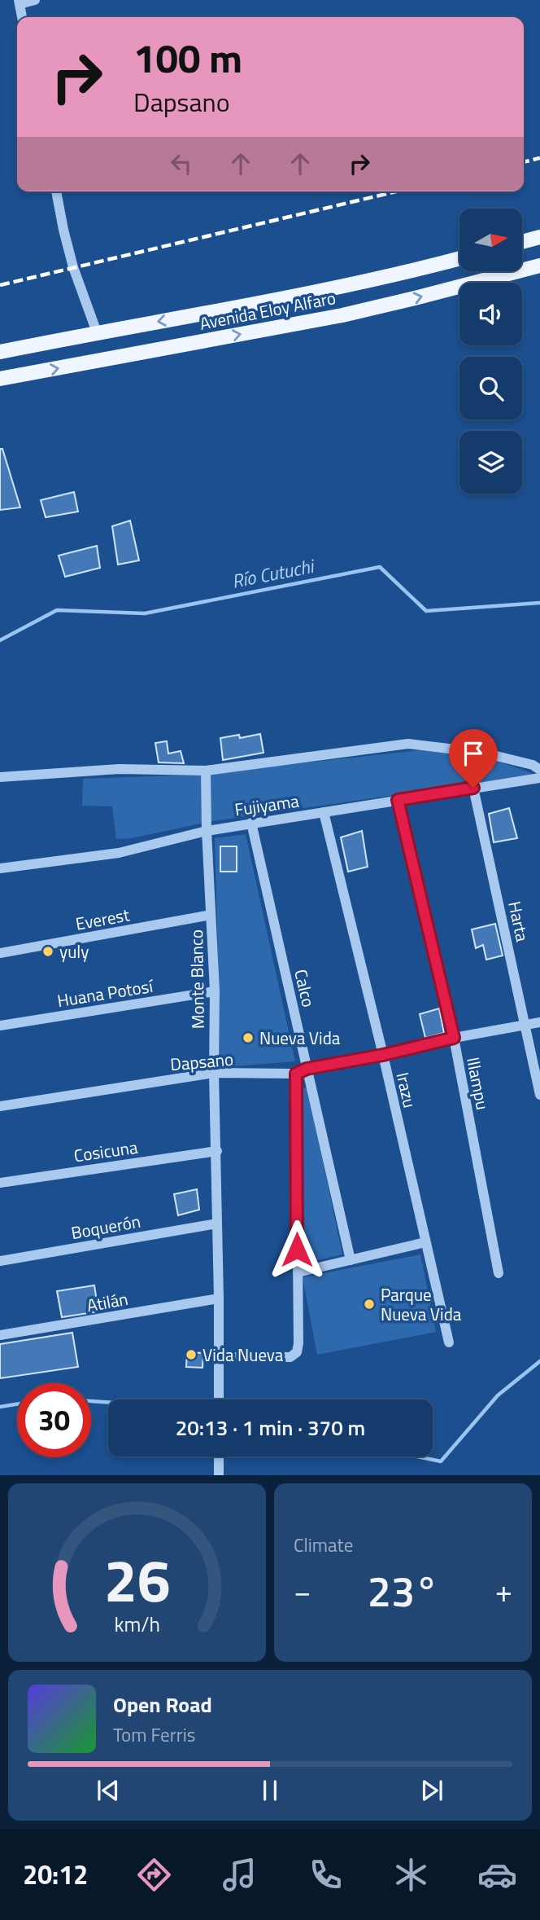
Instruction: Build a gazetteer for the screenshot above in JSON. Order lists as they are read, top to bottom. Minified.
{"streets":{"main road":["Avenida Eloy Alfaro"],"street":["Fujiyama","Everest","Harta","Monte Blanco","Calco","Huana Potosí","Dapsano","Illampu","Irazu","Cosicuna","Boquerón","Atilán"]},"crossings":[["Fujiyama","Harta"],["Fujiyama","Monte Blanco"],["Fujiyama","Calco"],["Fujiyama","Illampu"],["Fujiyama","Irazu"],["Everest","Monte Blanco"],["Harta","Dapsano"],["Monte Blanco","Huana Potosí"],["Monte Blanco","Dapsano"],["Monte Blanco","Cosicuna"],["Monte Blanco","Boquerón"],["Monte Blanco","Atilán"],["Calco","Dapsano"],["Dapsano","Illampu"],["Dapsano","Irazu"]],"water":["Río Cutuchi"],"places":["yuly","Nueva Vida","Parque Nueva Vida","Vida Nueva"],"north":"right","page":{"turn":["100 m","Dapsano"],"limit":"30","trip":"20:13 · 1 min · 370 m","tile":"Climate","heat":["−","23°","+"],"song":["Open Road","Tom Ferris"],"tabs":"20:12","gauge":["26","km/h"]}}
